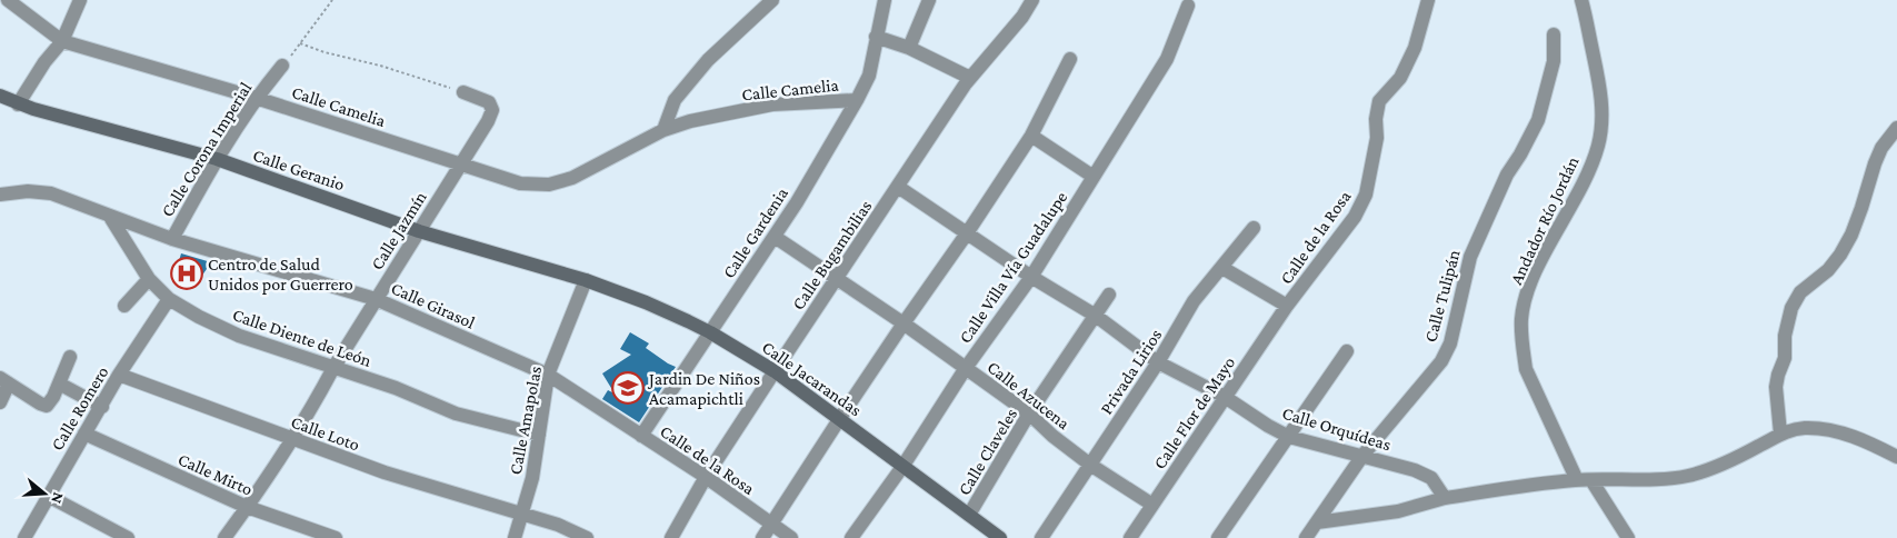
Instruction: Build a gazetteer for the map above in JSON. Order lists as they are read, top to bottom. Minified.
{"streets":{"street":["Calle Camelia","Calle Corona Imperial","Calle Geranio","Andador Río Jordán","Calle Jazmín","Calle Gardenia","Calle de la Rosa","Calle Bugambilias","Calle Villa Vía Guadalupe","Calle Tulipán","Calle Girasol","Calle Diente de León","Privada Lirios","Calle Jacarandas","Calle Azucena","Calle Romero","Calle Flor de Mayo","Calle Amapolas","Calle Orquídeas","Calle Loto","Calle Claveles","Calle Mirto"]},"crossings":[["Calle Camelia","Calle Corona Imperial"],["Calle Camelia","Calle Jazmín"],["Calle Camelia","Calle Gardenia"],["Calle Corona Imperial","Calle Geranio"],["Calle Corona Imperial","Calle Girasol"],["Calle Geranio","Calle Jazmín"],["Calle Geranio","Calle Jacarandas"],["Calle Geranio","Calle Amapolas"],["Calle Jazmín","Calle Girasol"],["Calle Jazmín","Calle Diente de León"],["Calle Jazmín","Calle Loto"],["Calle Jazmín","Calle Mirto"],["Calle Gardenia","Calle de la Rosa"],["Calle Gardenia","Calle Jacarandas"],["Calle Gardenia","Calle Azucena"],["Calle de la Rosa","Calle Bugambilias"],["Calle de la Rosa","Calle Girasol"],["Calle de la Rosa","Calle Flor de Mayo"],["Calle de la Rosa","Calle Amapolas"],["Calle Bugambilias","Calle Jacarandas"],["Calle Bugambilias","Calle Azucena"],["Calle Bugambilias","Calle Orquídeas"],["Calle Villa Vía Guadalupe","Calle Jacarandas"],["Calle Villa Vía Guadalupe","Calle Azucena"],["Calle Villa Vía Guadalupe","Calle Orquídeas"],["Calle Tulipán","Calle Orquídeas"],["Calle Girasol","Calle Diente de León"],["Calle Girasol","Calle Amapolas"],["Calle Diente de León","Calle Romero"],["Calle Diente de León","Calle Amapolas"],["Privada Lirios","Calle Azucena"],["Privada Lirios","Calle Orquídeas"],["Calle Jacarandas","Calle Amapolas"],["Calle Jacarandas","Calle Claveles"],["Calle Azucena","Calle Flor de Mayo"],["Calle Azucena","Calle Claveles"],["Calle Romero","Calle Loto"],["Calle Romero","Calle Mirto"],["Calle Flor de Mayo","Calle Orquídeas"],["Calle Amapolas","Calle Loto"],["Calle Orquídeas","Calle Claveles"]],"places":{"hospital":["Centro de Salud Unidos por Guerrero"],"school or university":["Jardin De Niños Acamapichtli"]},"north":"right"}
